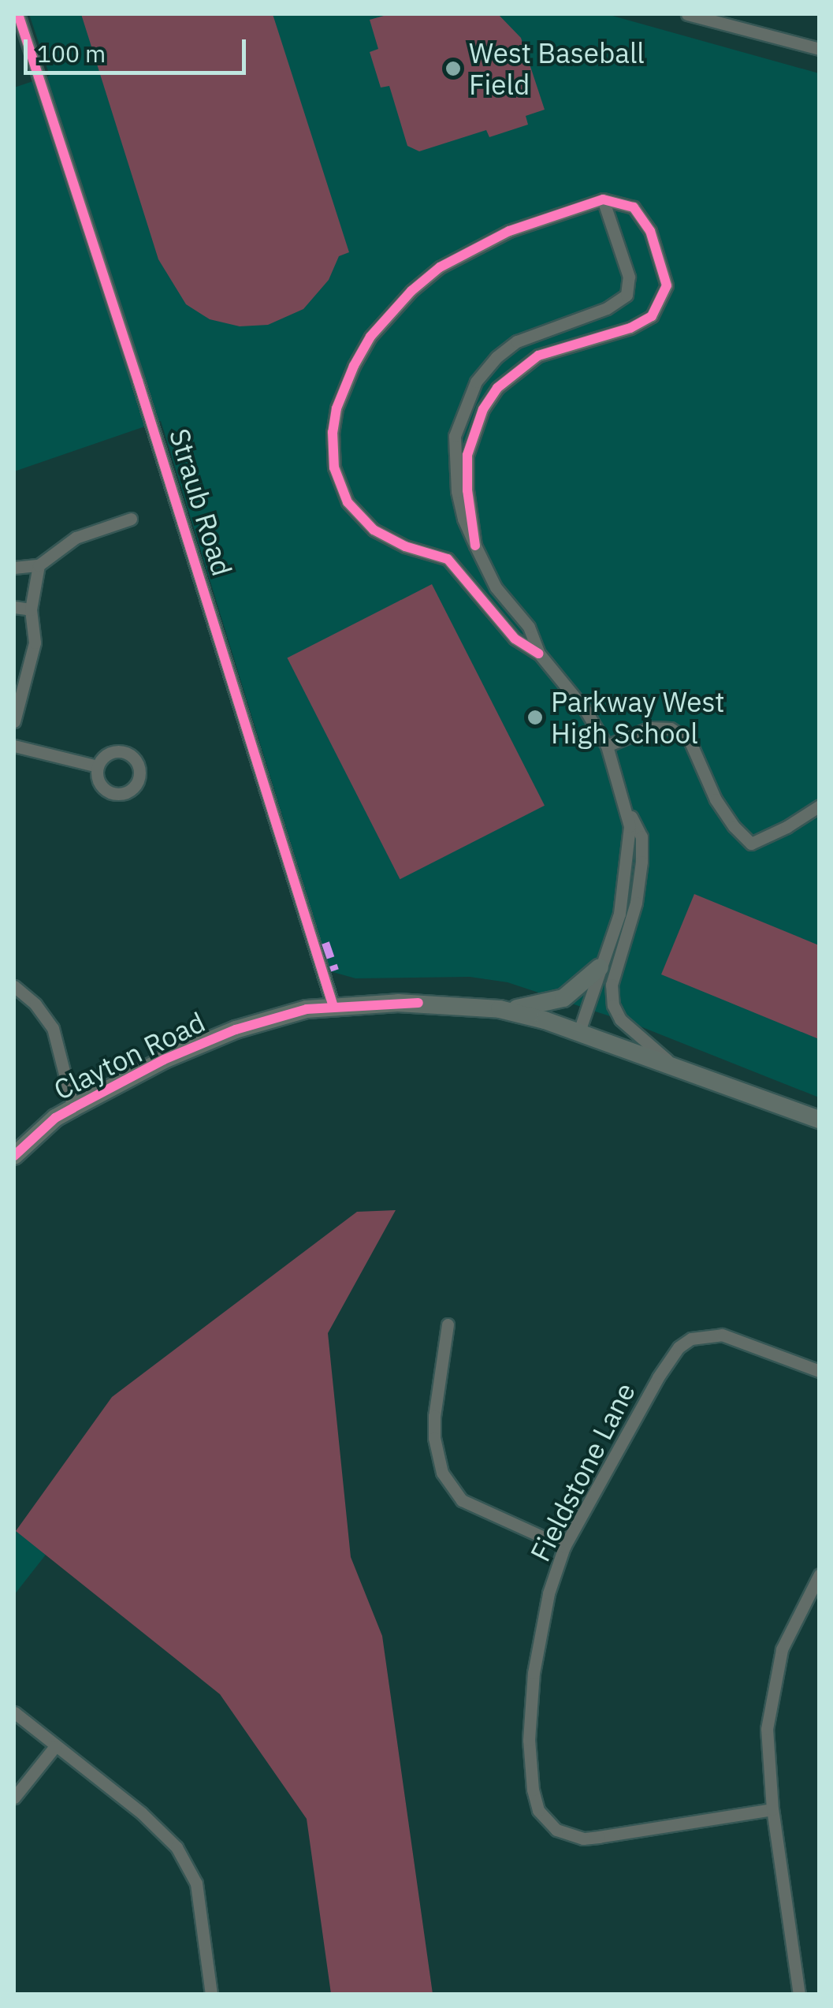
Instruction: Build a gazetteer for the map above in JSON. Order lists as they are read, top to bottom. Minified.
{"streets":{"main road":["Clayton Road"],"street":["Straub Road","Fieldstone Lane"]},"crossings":[["Straub Road","Clayton Road"]],"places":["West Baseball Field","Parkway West High School"],"scale_bar":"100 m"}
